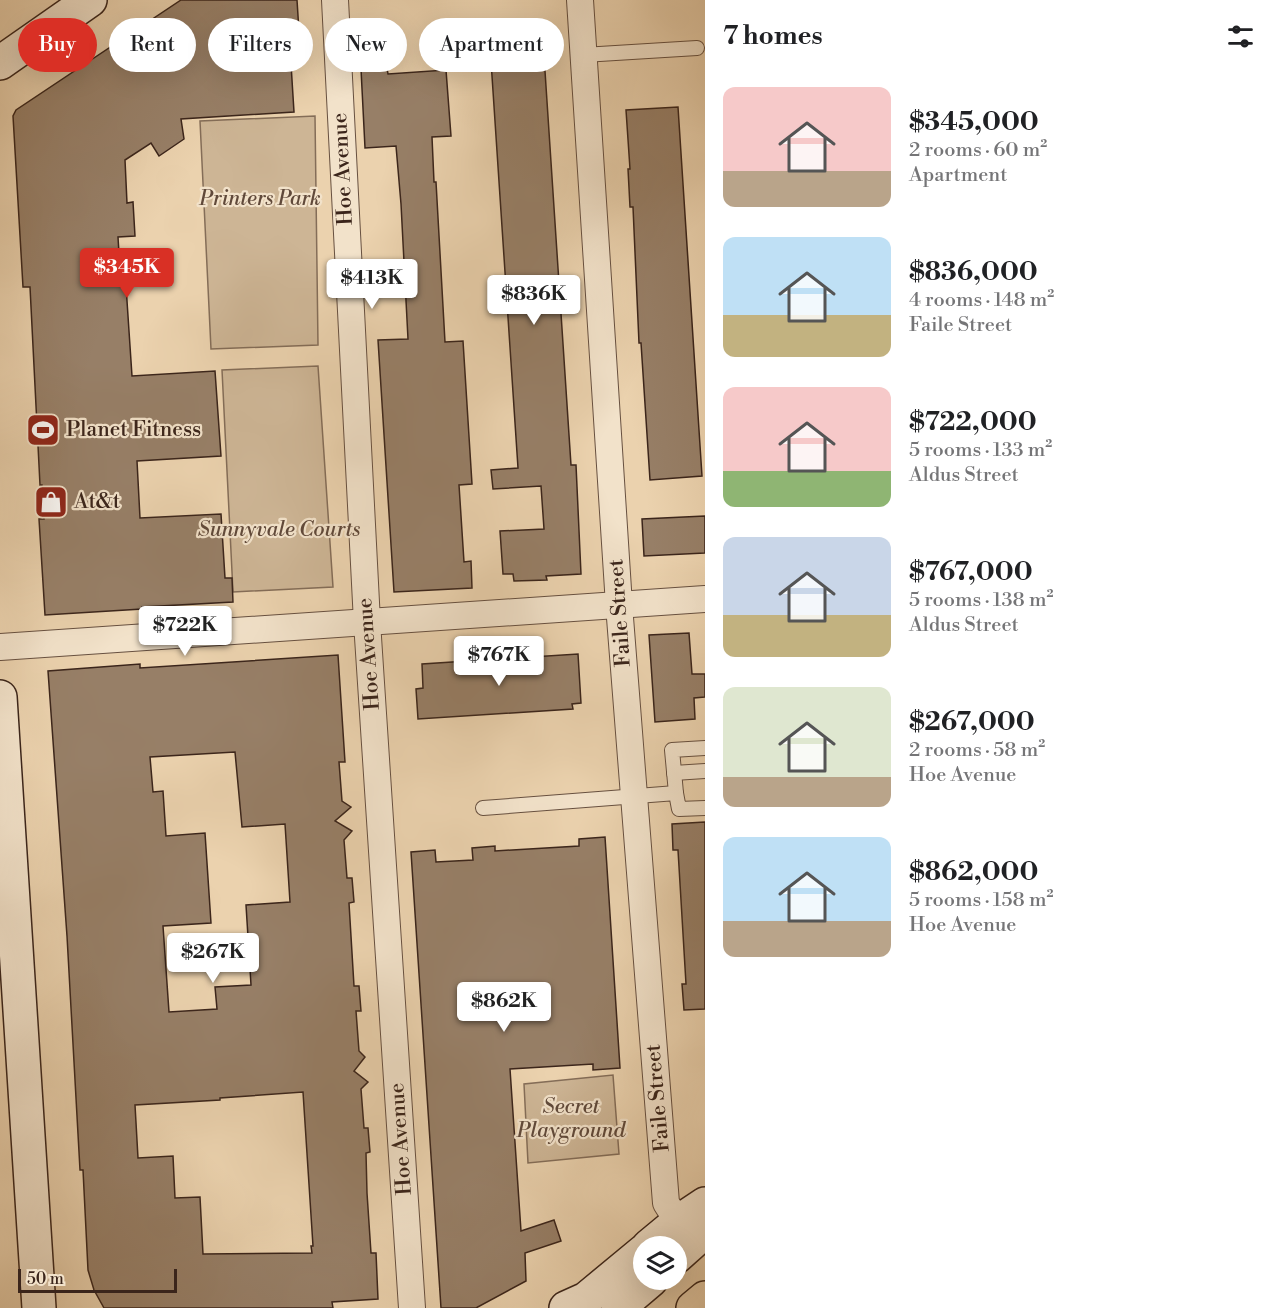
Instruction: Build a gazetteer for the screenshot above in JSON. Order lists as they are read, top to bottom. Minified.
{"streets":{"street":["Hoe Avenue","Faile Street"]},"parks":["Printers Park","Sunnyvale Courts","Secret Playground"],"places":{"sports":["Planet Fitness"],"shop":["At&t"]},"scale_bar":"50 m","page":{"heading":"7 homes","chip":["Buy","Rent","Filters","New","Apartment"],"list":[{"name":"$345,000","note":"2 rooms · 60 m² · Apartment"},{"name":"$836,000","note":"4 rooms · 148 m² · Faile Street"},{"name":"$722,000","note":"5 rooms · 133 m² · Aldus Street"},{"name":"$767,000","note":"5 rooms · 138 m² · Aldus Street"},{"name":"$267,000","note":"2 rooms · 58 m² · Hoe Avenue"},{"name":"$862,000","note":"5 rooms · 158 m² · Hoe Avenue"}],"price":["$345K","$413K","$836K","$722K","$767K","$267K","$862K"],"scale":"50 m"}}
